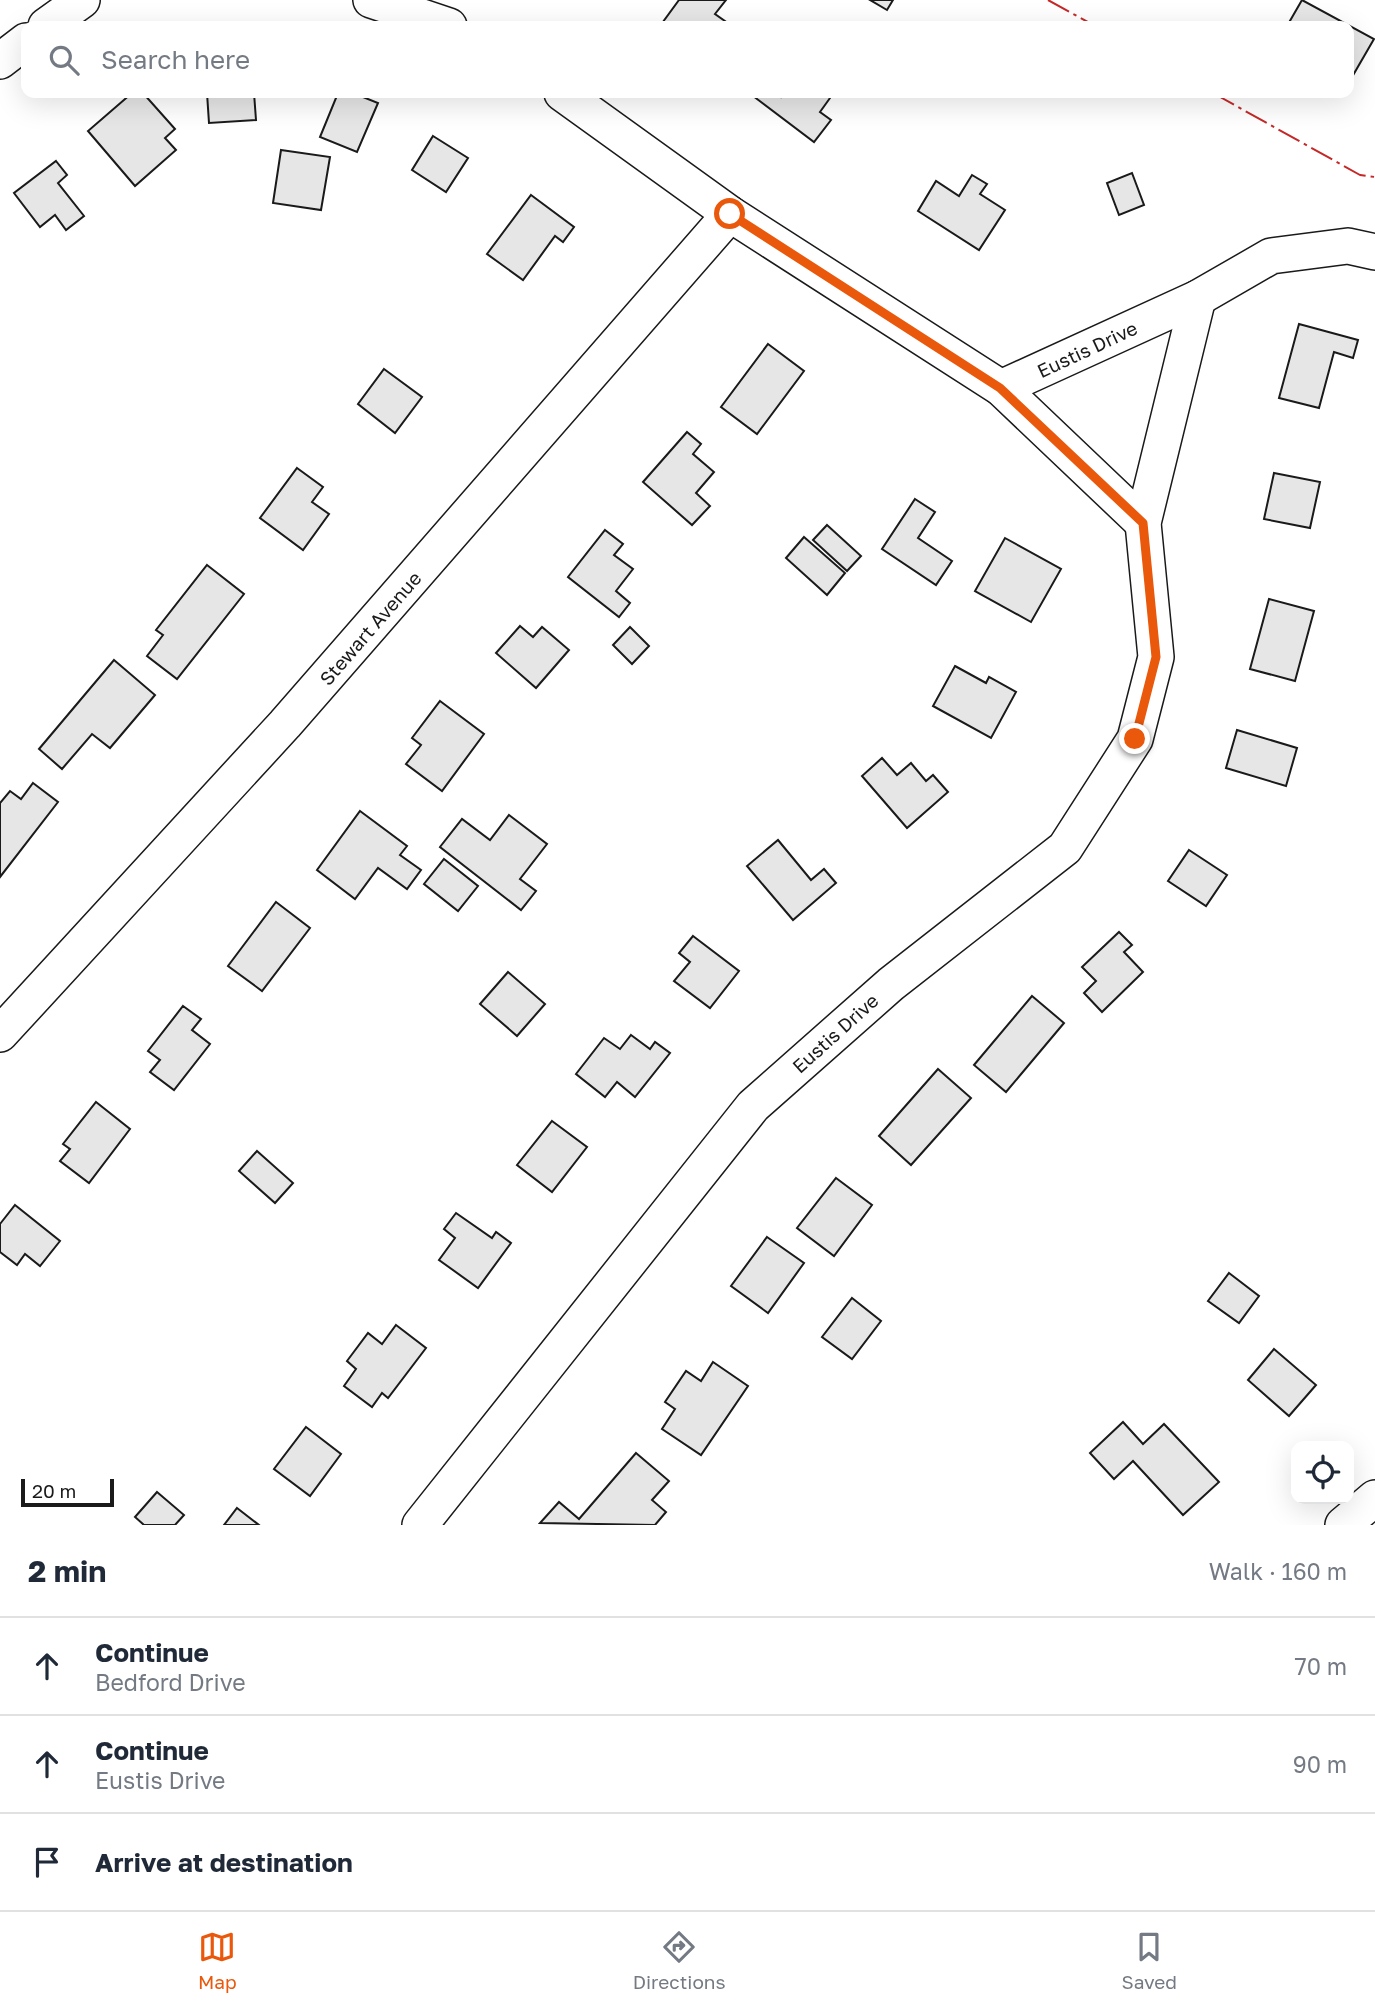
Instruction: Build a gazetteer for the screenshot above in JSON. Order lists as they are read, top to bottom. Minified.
{"streets":{"street":["Eustis Drive","Stewart Avenue"]},"scale_bar":"20 m","page":{"search":"Search here","scale":"20 m","heading":["2 min","Walk · 160 m"],"list":[["Continue","Bedford Drive","70 m"],["Continue","Eustis Drive","90 m"],"Arrive at destination"],"nav":["Map","Directions","Saved"]}}
